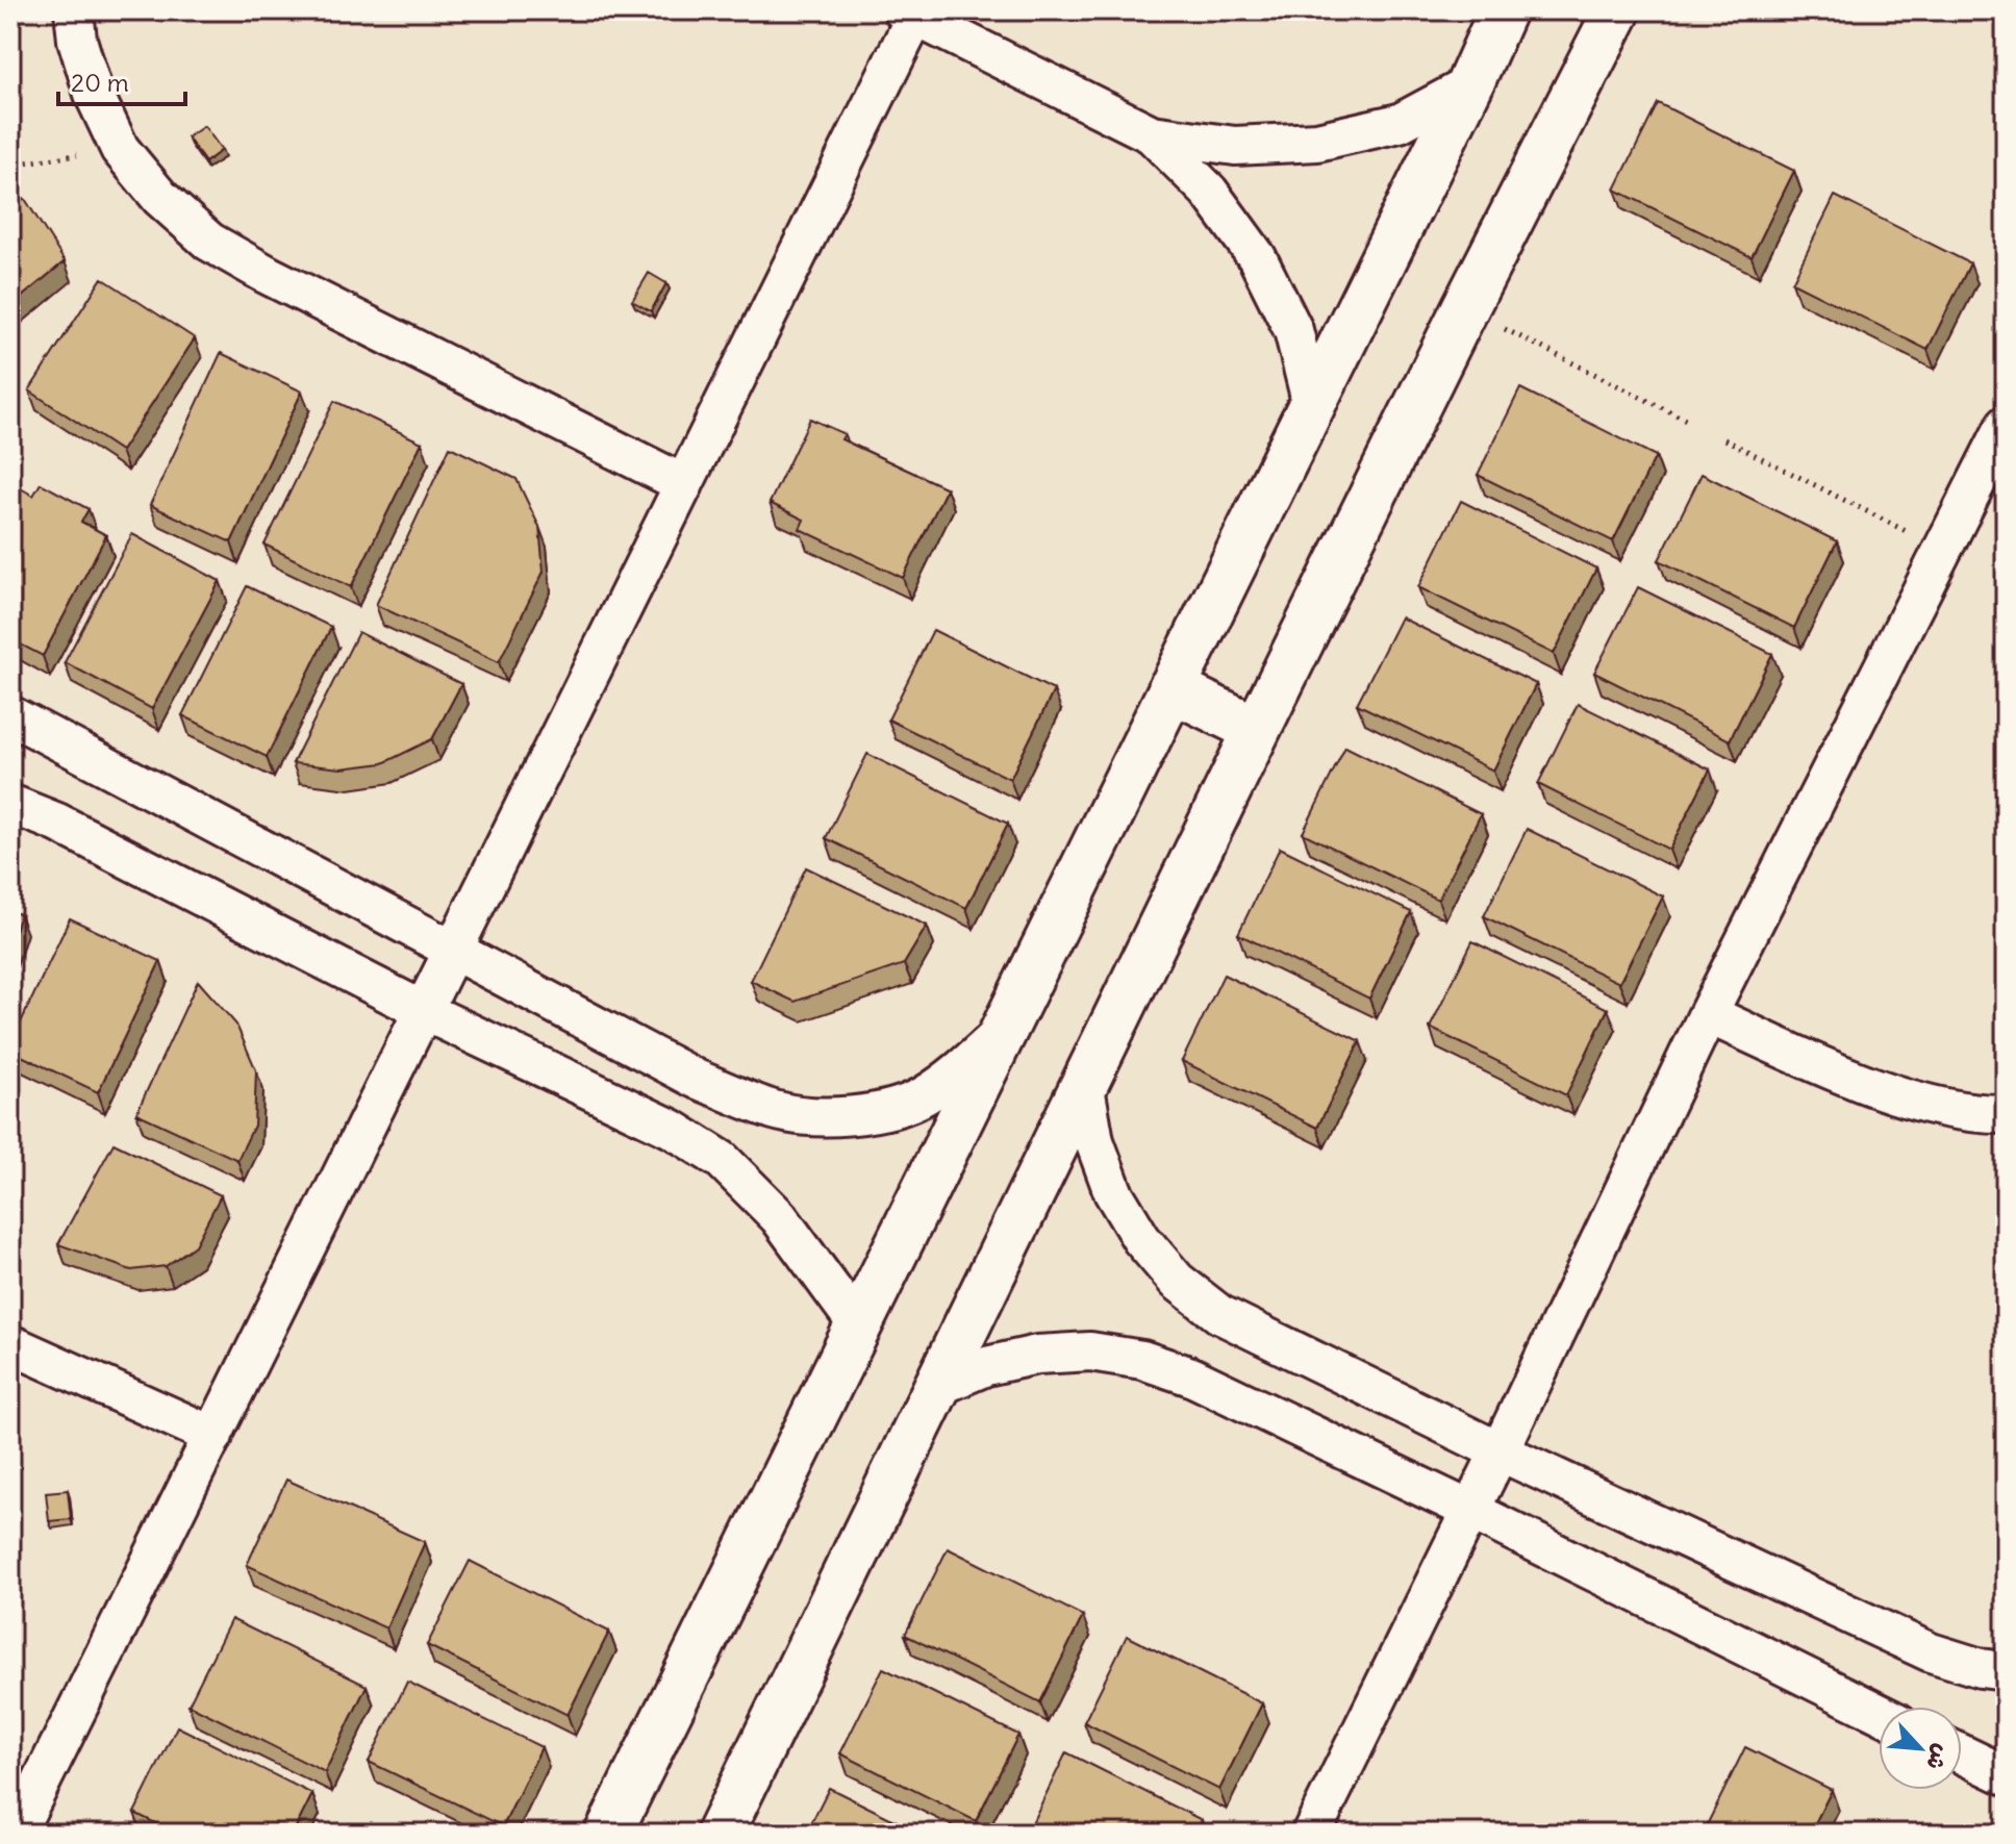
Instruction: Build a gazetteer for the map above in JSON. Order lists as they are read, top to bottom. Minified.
{"scale_bar":"20 m","north":"bottom right"}
